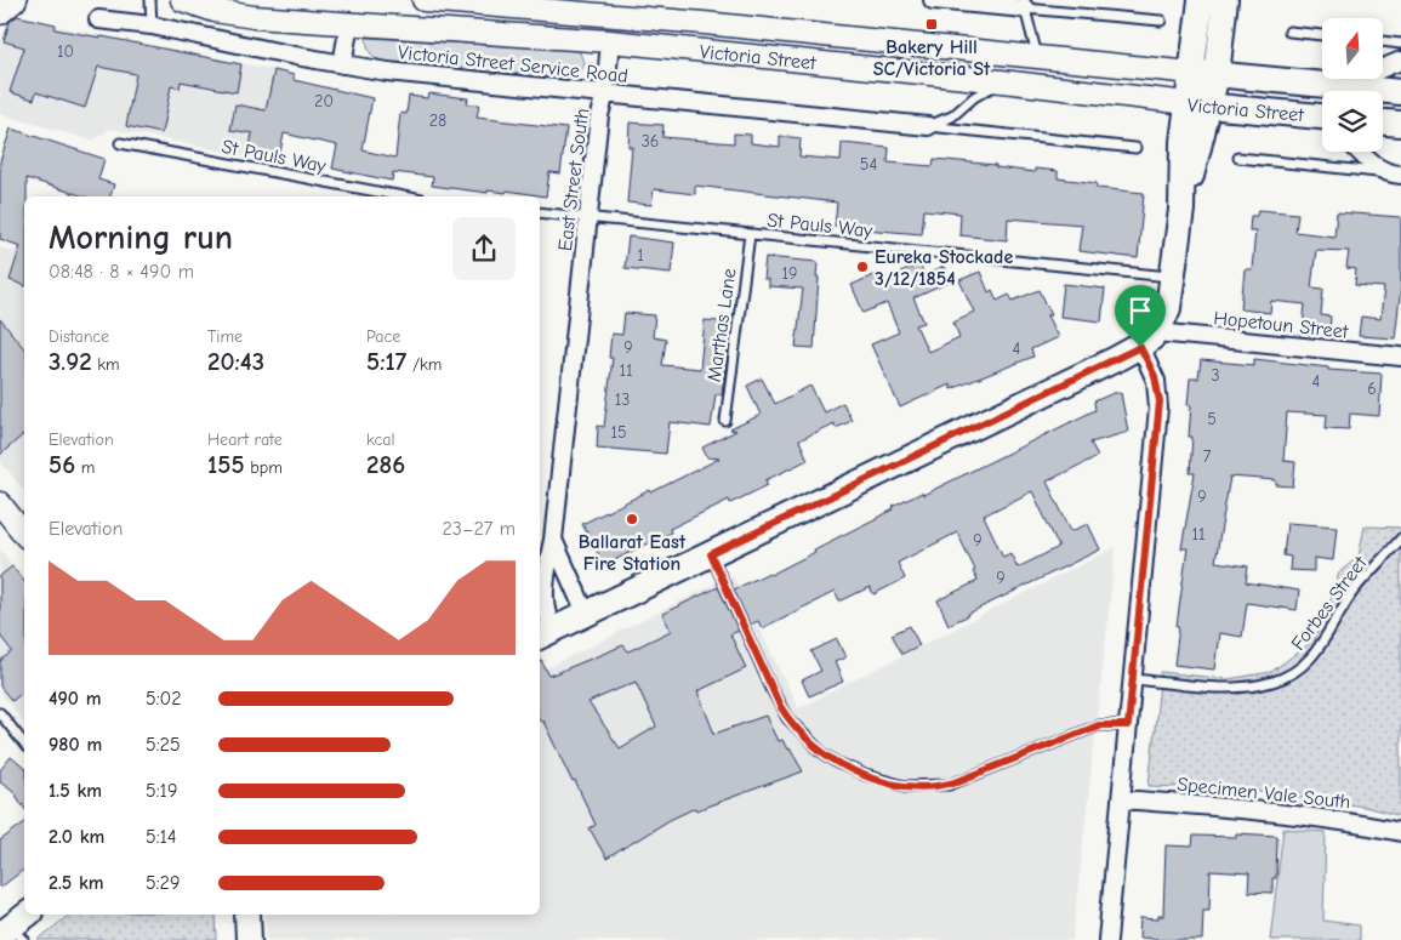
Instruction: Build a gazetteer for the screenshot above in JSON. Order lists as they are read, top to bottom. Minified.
{"streets":{"main road":["Victoria Street"],"street":["Victoria Street Service Road","East Street South","Hopetoun Street","Specimen Vale South"],"lane":["St Pauls Way","Marthas Lane","Forbes Street"]},"crossings":[["Victoria Street","Victoria Street Service Road"],["Victoria Street","East Street South"],["Victoria Street Service Road","East Street South"],["St Pauls Way","East Street South"],["St Pauls Way","Marthas Lane"]],"places":{"transit":["Bakery Hill SC/Victoria St"],"other":["Eureka Stockade 3/12/1854","Ballarat East Fire Station"]},"house_numbers":["10","20","28","36","54","1","19","9","4","11","3","4","6","13","5","15","7","9","11","9","9"],"north":"top","page":{"heading":["Morning run","08:48 · 8 × 490 m"],"stats":[["Distance","3.92 km"],["Time","20:43"],["Pace","5:17 /km"],["Elevation","56 m"],["Heart rate","155 bpm"],["kcal","286"]],"chart":["Elevation","23–27 m"],"list":[{"name":"490 m","note":"5:02"},{"name":"980 m","note":"5:25"},{"name":"1.5 km","note":"5:19"},{"name":"2.0 km","note":"5:14"},{"name":"2.5 km","note":"5:29"}]}}
